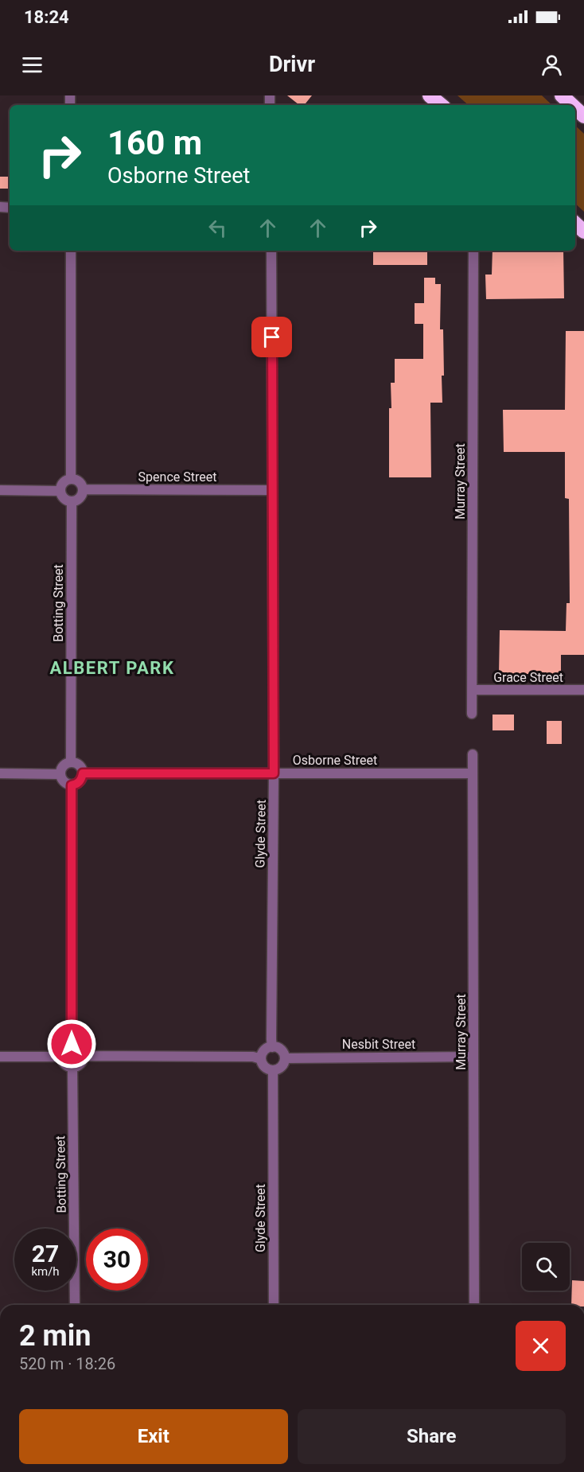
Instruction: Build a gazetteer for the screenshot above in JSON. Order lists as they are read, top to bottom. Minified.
{"streets":{"street":["Spence Street","Murray Street","Botting Street","Grace Street","Osborne Street","Glyde Street","Nesbit Street"]},"crossings":[["Spence Street","Botting Street"],["Spence Street","Glyde Street"],["Murray Street","Grace Street"],["Murray Street","Osborne Street"],["Murray Street","Nesbit Street"],["Botting Street","Osborne Street"],["Osborne Street","Glyde Street"],["Glyde Street","Nesbit Street"]],"districts":["ALBERT PARK"],"page":{"status":"18:24","header":"Drivr","turn":["160 m","Osborne Street"],"speed":"27 km/h","limit":"30","heading":["2 min","520 m · 18:26"],"buttons":["Exit","Share"]}}
